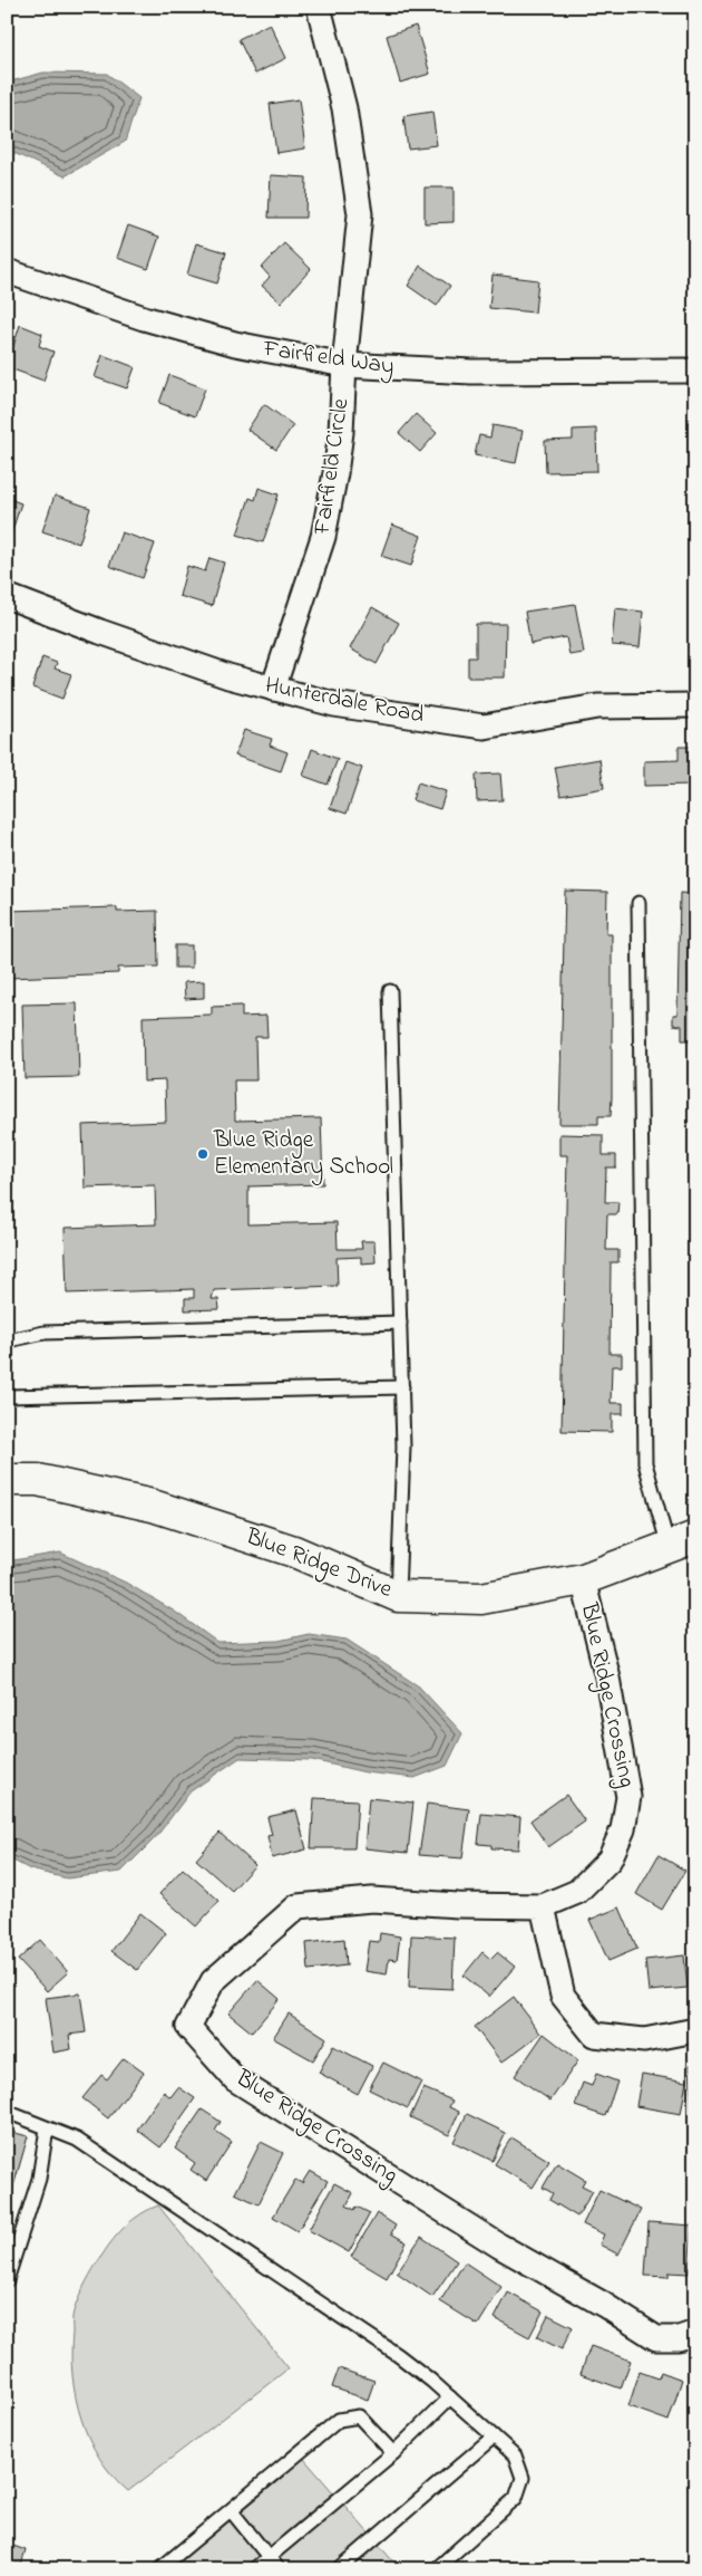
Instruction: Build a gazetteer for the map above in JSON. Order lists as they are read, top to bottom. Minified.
{"streets":{"street":["Fairfield Way","Fairfield Circle","Hunterdale Road","Blue Ridge Drive","Blue Ridge Crossing"]},"crossings":[["Fairfield Way","Fairfield Circle"],["Fairfield Circle","Hunterdale Road"],["Blue Ridge Drive","Blue Ridge Crossing"]],"places":["Blue Ridge Elementary School"]}
